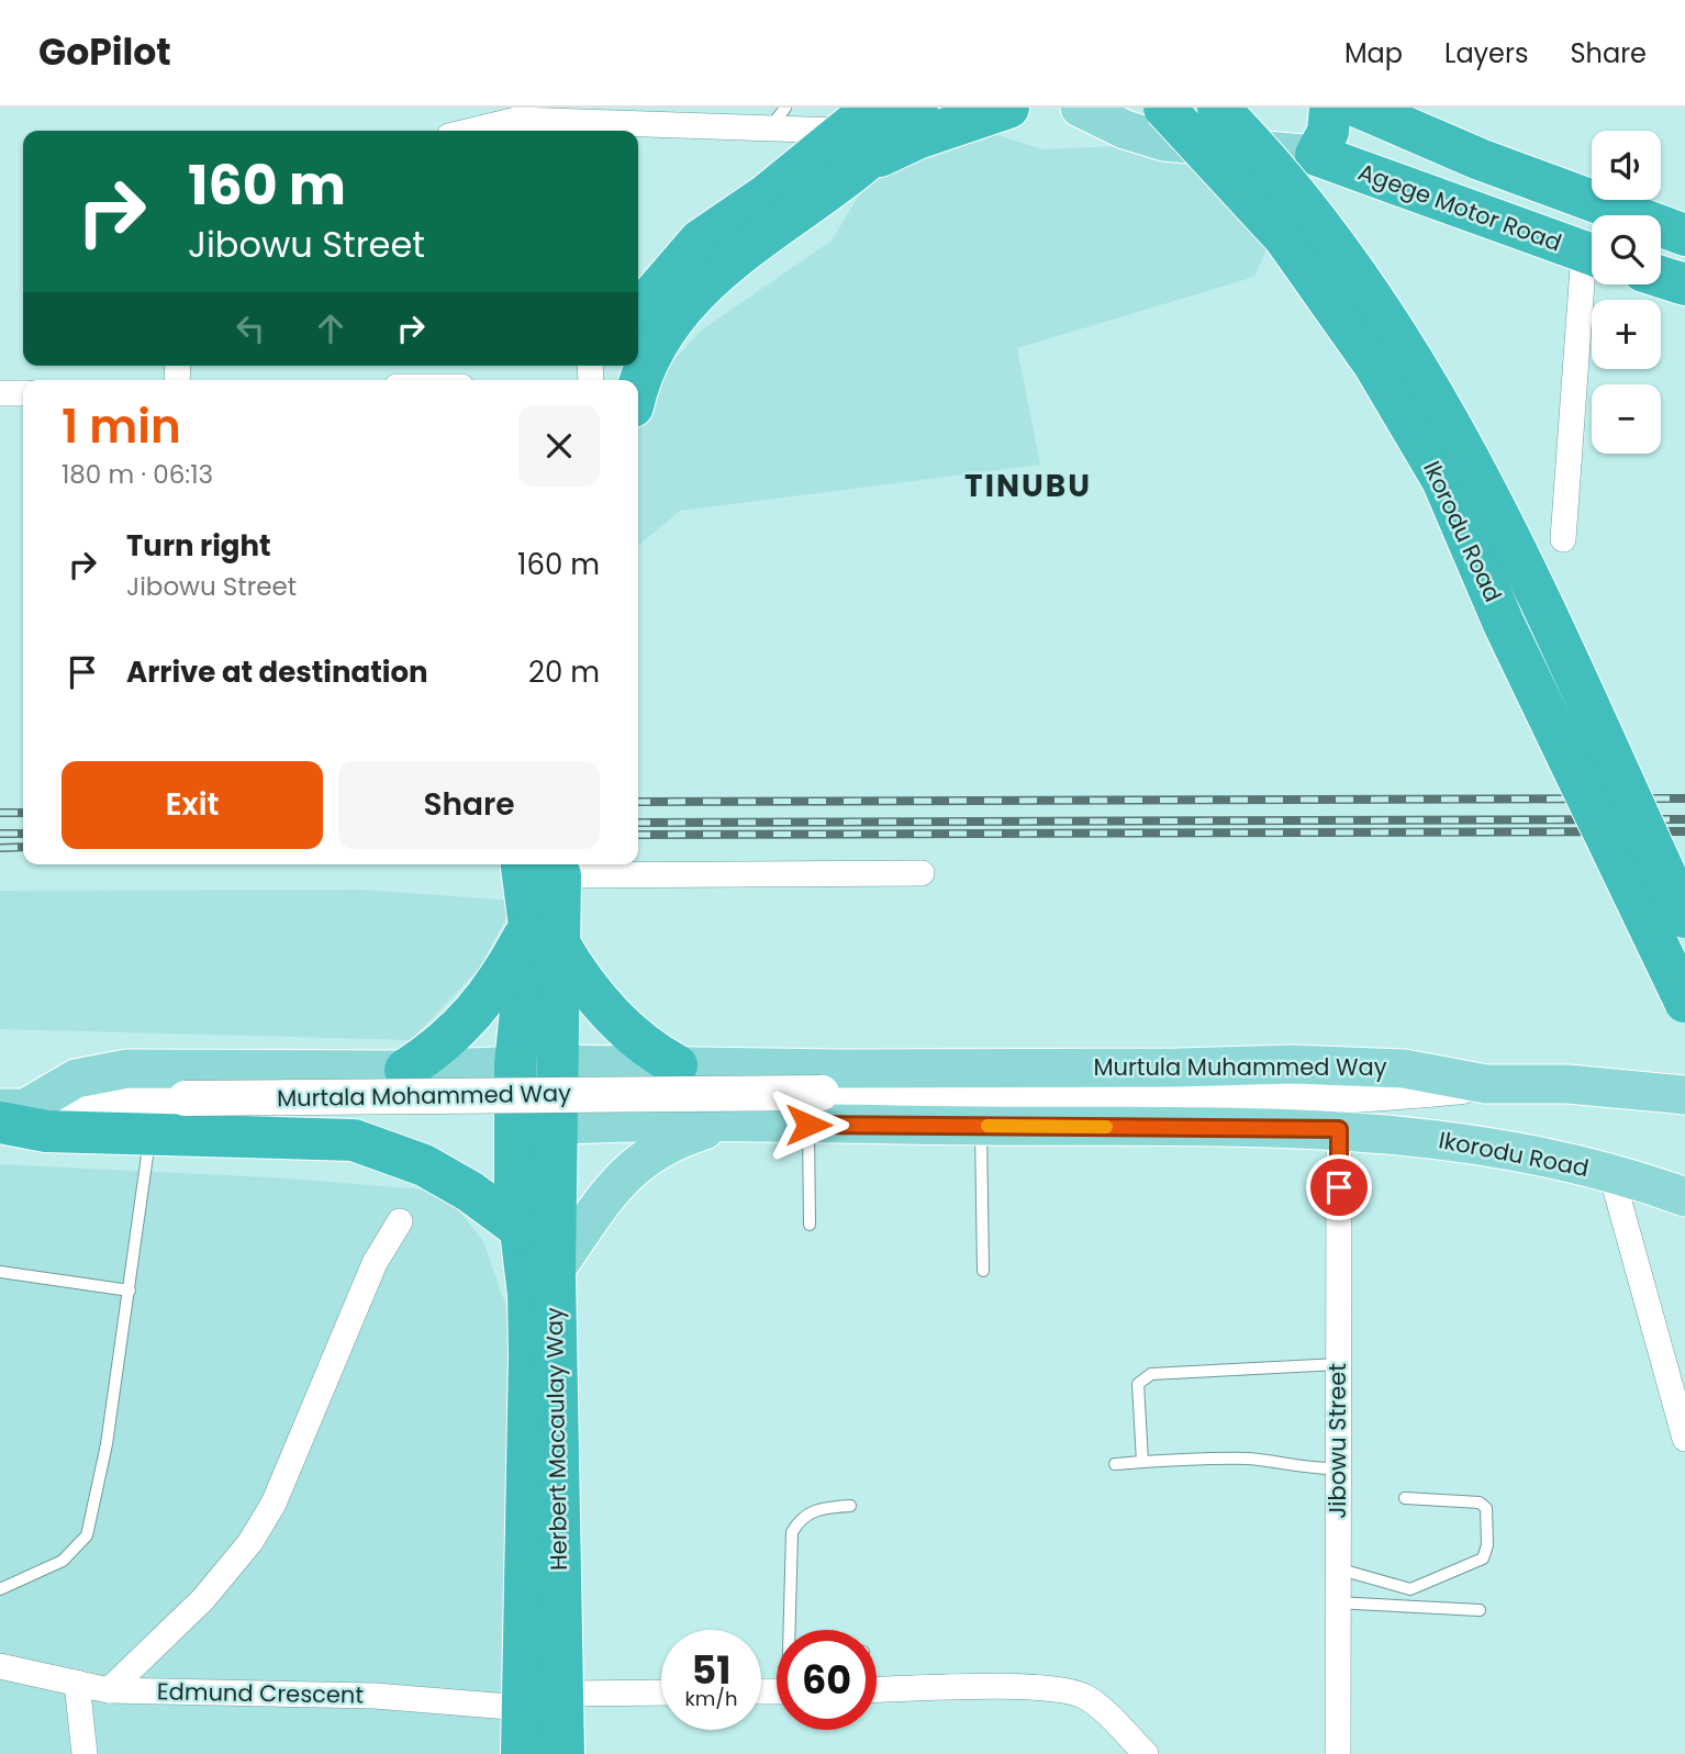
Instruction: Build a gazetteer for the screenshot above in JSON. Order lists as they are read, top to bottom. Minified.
{"streets":{"highway":["Agege Motor Road","Ikorodu Road","Herbert Macaulay Way"],"main road":["Murtula Muhammed Way","Murtala Mohammed Way"],"street":["Jibowu Street","Edmund Crescent"]},"crossings":[["Ikorodu Road","Murtula Muhammed Way"],["Ikorodu Road","Jibowu Street"],["Murtula Muhammed Way","Murtala Mohammed Way"],["Murtula Muhammed Way","Herbert Macaulay Way"],["Murtula Muhammed Way","Jibowu Street"],["Herbert Macaulay Way","Edmund Crescent"]],"districts":["TINUBU"],"page":{"header":"GoPilot","nav":["Map","Layers","Share"],"map_buttons":["+","−"],"turn":["160 m","Jibowu Street"],"heading":["1 min","180 m · 06:13"],"list":[{"name":"Turn right","note":"Jibowu Street","value":"160 m"},{"name":"Arrive at destination","value":"20 m"}],"buttons":["Exit","Share"],"speed":"51 km/h","limit":"60"}}
